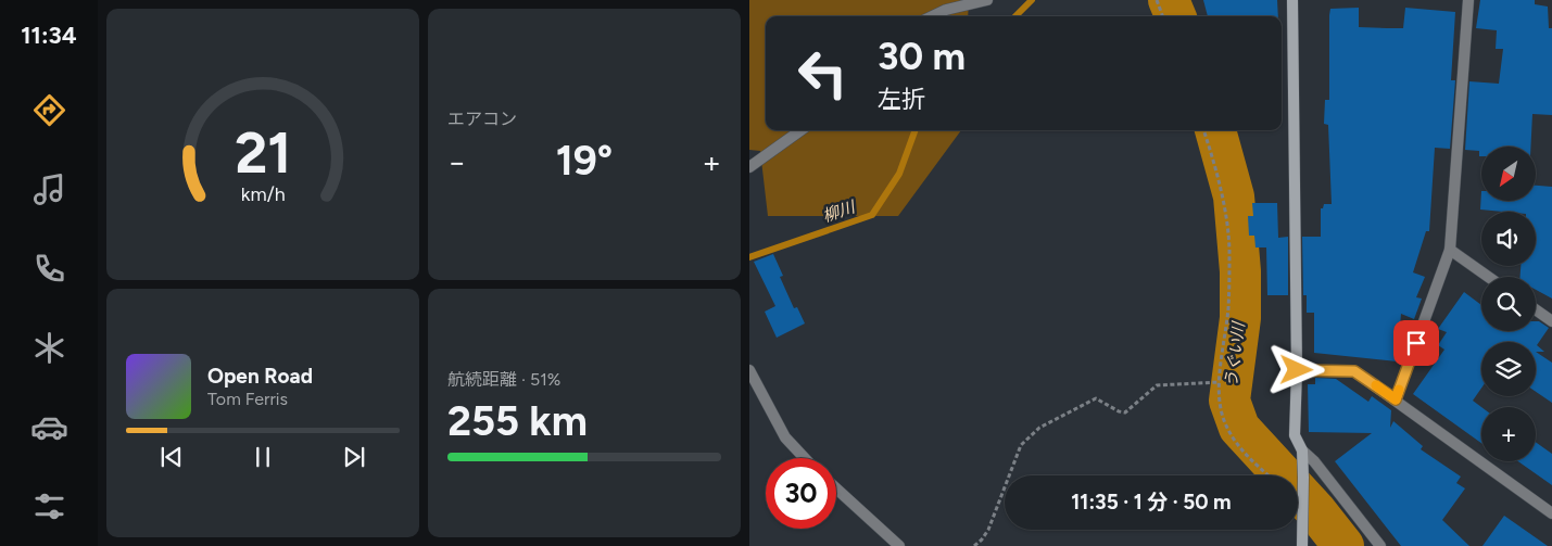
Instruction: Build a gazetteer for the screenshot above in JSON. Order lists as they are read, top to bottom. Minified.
{"water":["柳川","うぐい川"],"north":"bottom left","page":{"tabs":"11:34","tile":["エアコン",["航続距離 · 51%","255 km"]],"turn":["30 m","左折"],"heat":["−","19°","+"],"map_buttons":"+","song":["Open Road","Tom Ferris"],"limit":"30","trip":"11:35 · 1 分 · 50 m","gauge":["21","km/h"]}}
